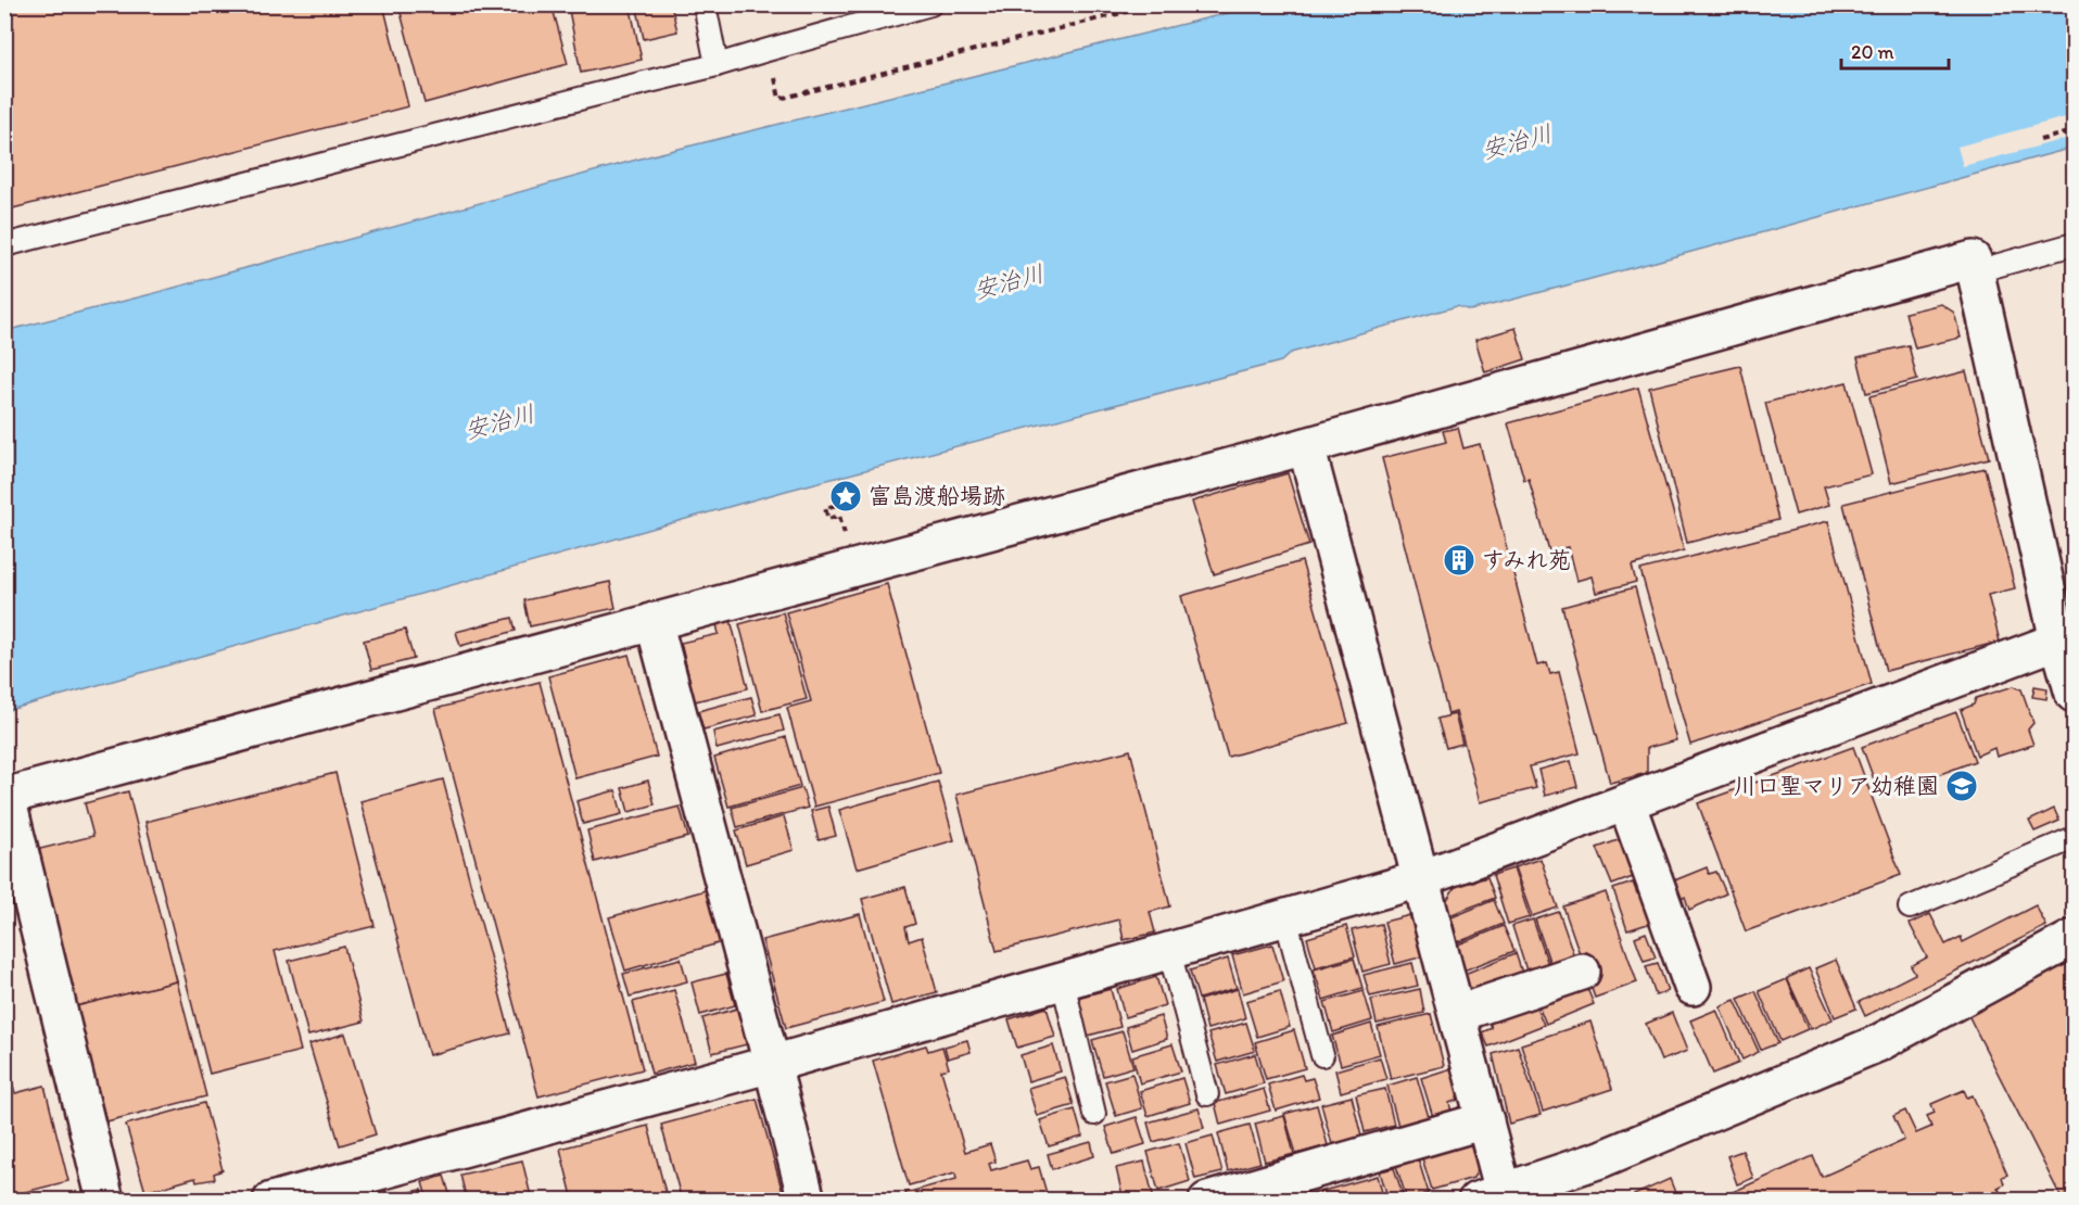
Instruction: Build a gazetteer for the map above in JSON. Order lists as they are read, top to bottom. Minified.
{"water":["安治川"],"places":{"place":["富島渡船場跡"],"building":["すみれ苑"],"school or university":["川口聖マリア幼稚園"]},"scale_bar":"20 m"}
